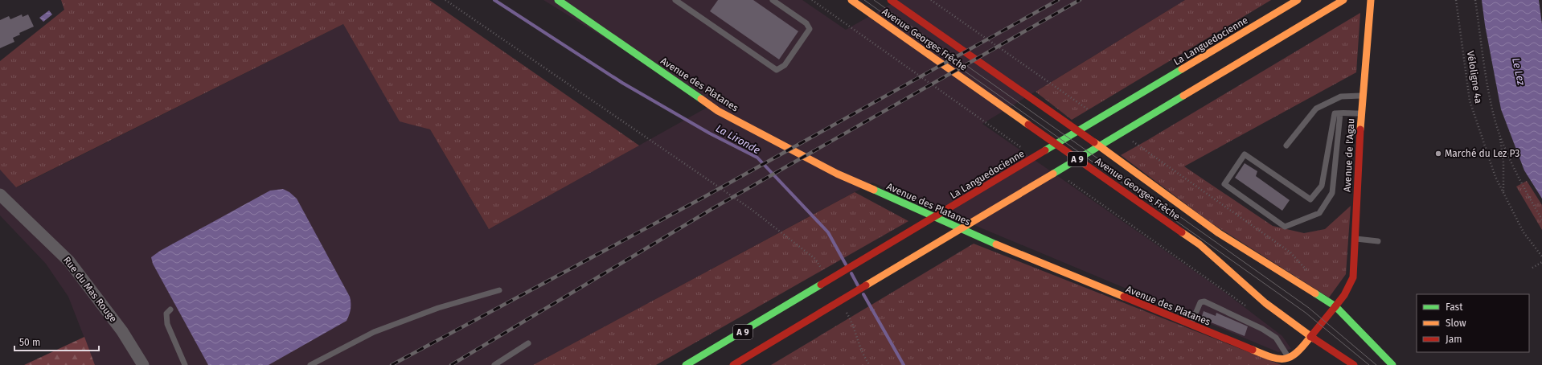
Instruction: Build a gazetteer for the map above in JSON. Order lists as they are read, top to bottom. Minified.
{"streets":{"main road":["Avenue Georges Frêche","La Languedocienne","Avenue des Platanes","Avenue de l'Agau","A 9"],"street":["Rue du Mas Rouge"],"path":["Véloligne 4a"]},"crossings":[["Avenue Georges Frêche","Avenue de l'Agau"]],"water":["Le Lez","La Lironde"],"places":["Marché du Lez P3"],"legend":["Fast","Slow","Jam"],"scale_bar":"50 m"}
